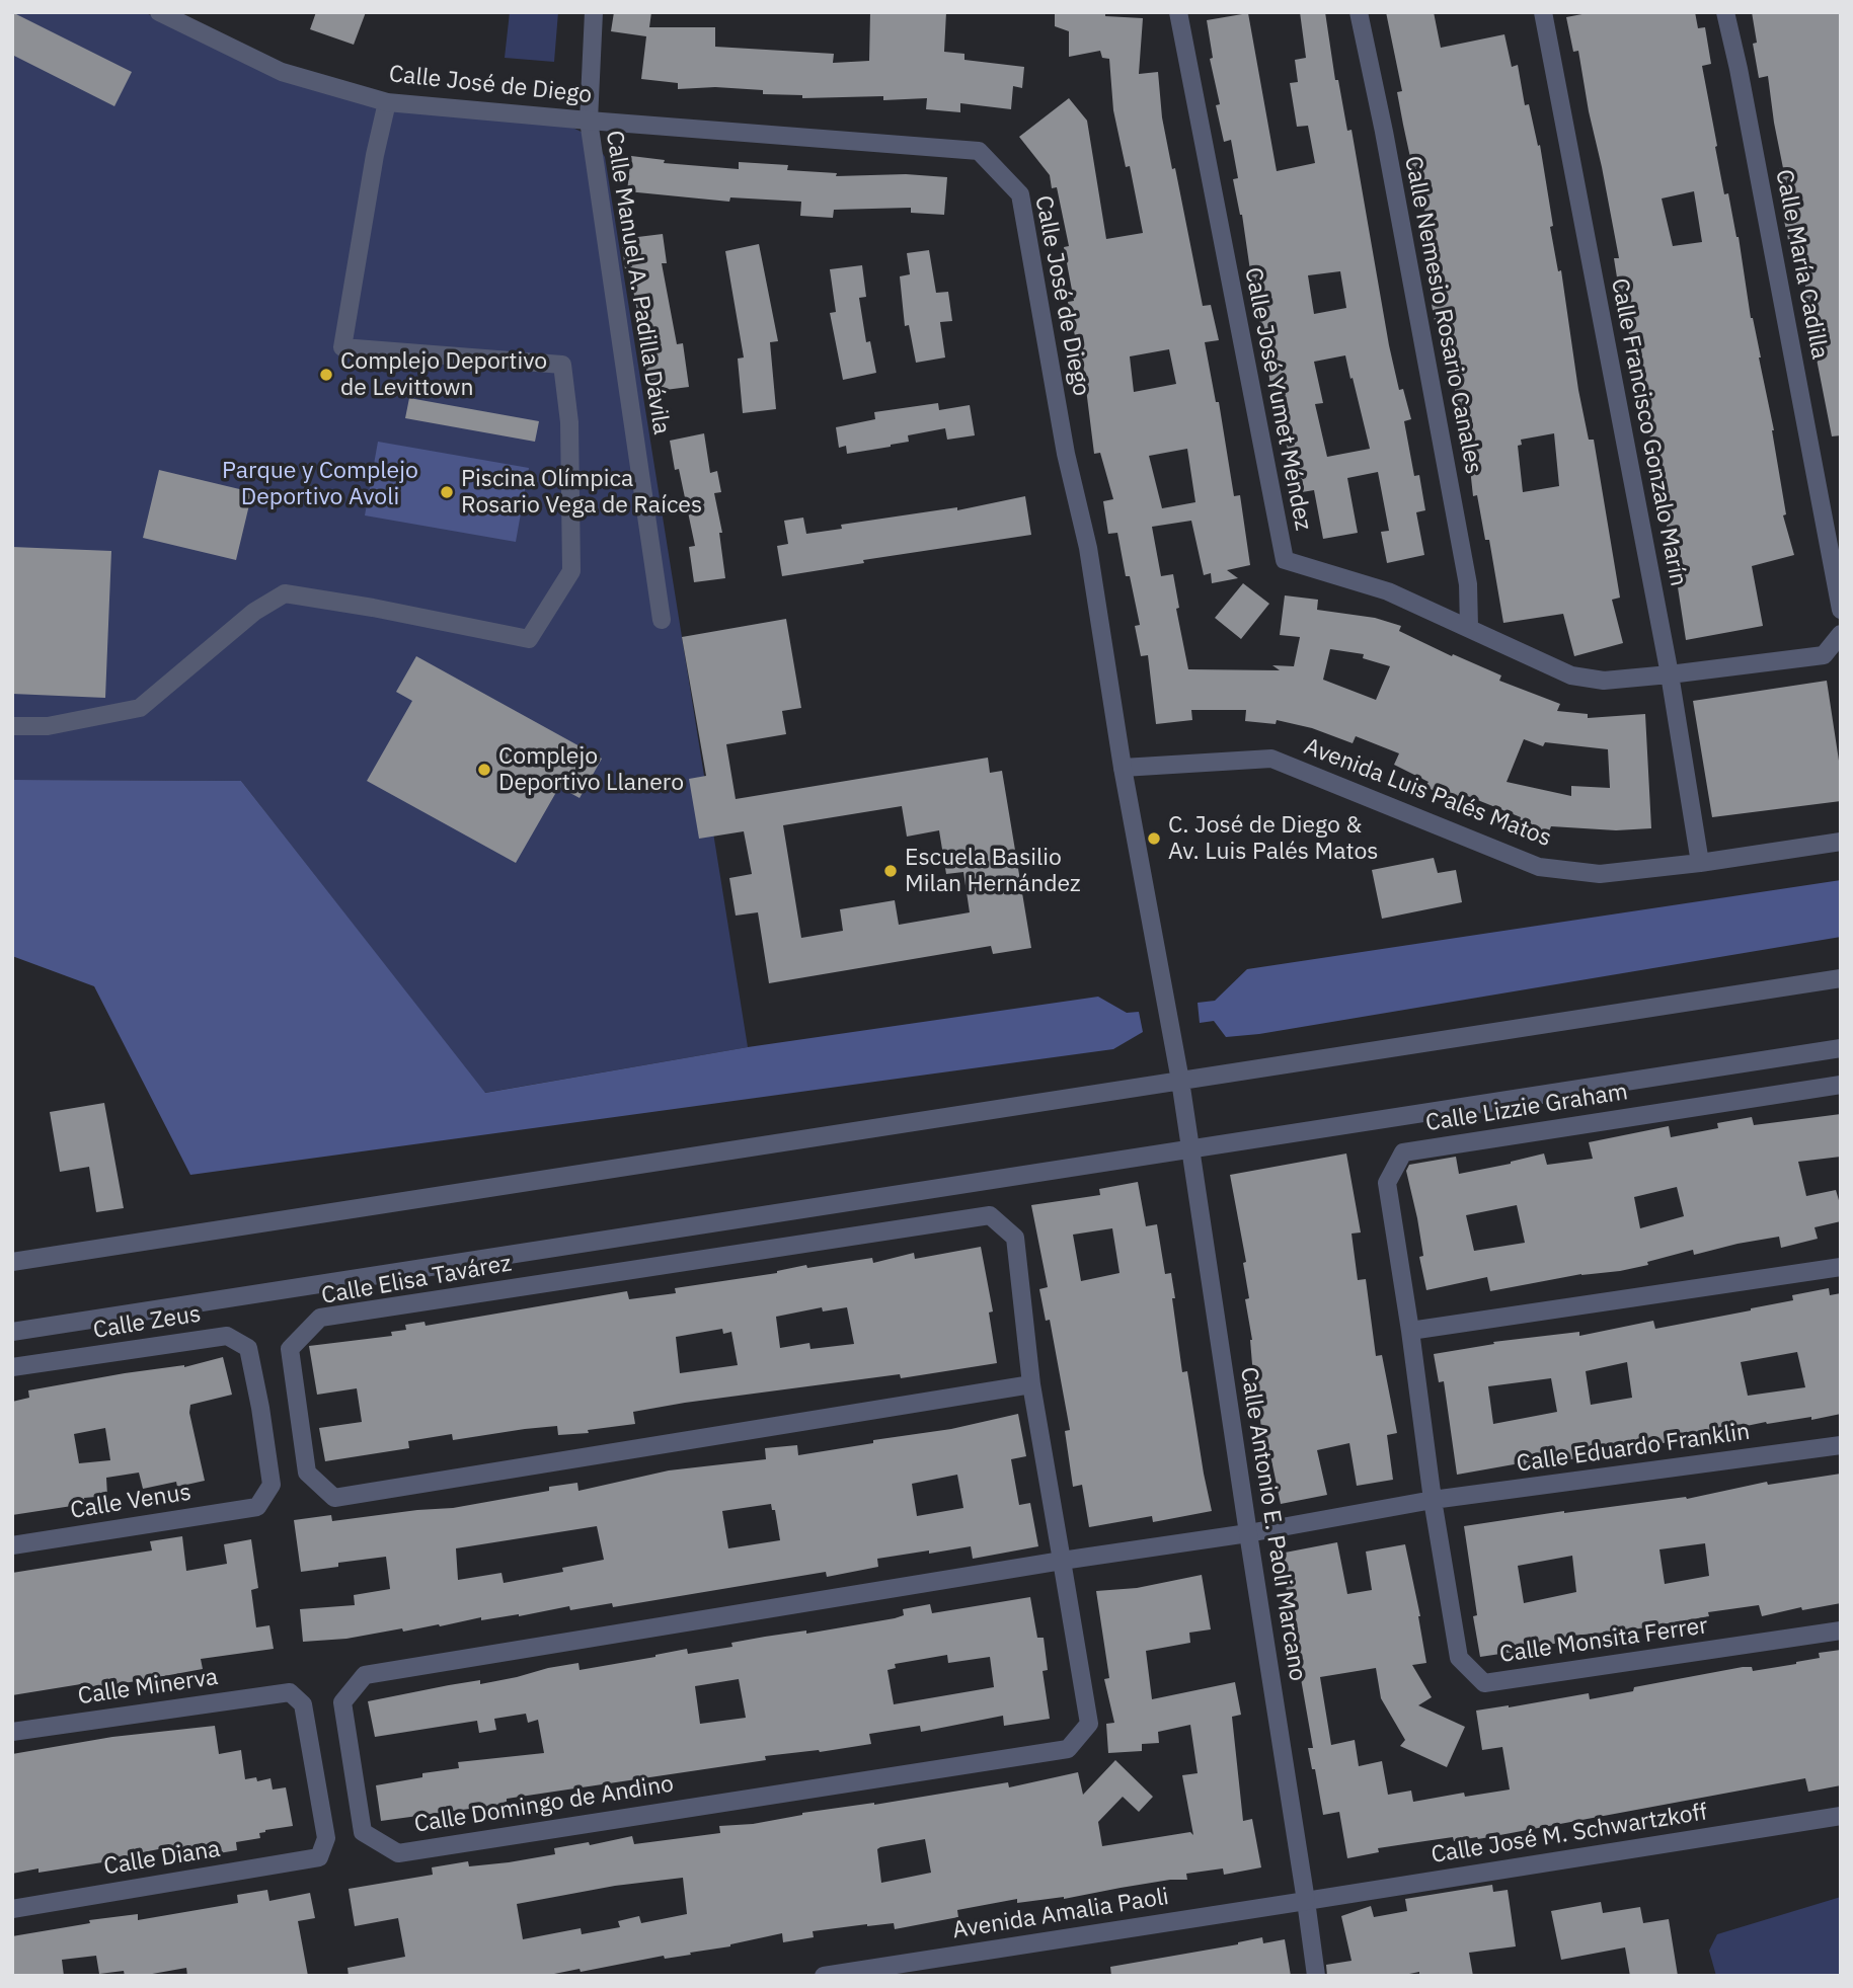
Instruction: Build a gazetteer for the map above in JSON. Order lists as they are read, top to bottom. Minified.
{"streets":{"street":["Calle José de Diego","Calle María Cadilla","Calle Manuel A. Padilla Dávila","Calle Nemesio Rosario Canales","Calle José Yumet Méndez","Calle Francisco Gonzalo Marín","Avenida Luis Palés Matos","Calle Lizzie Graham","Calle Elisa Tavárez","Calle Zeus","Calle Eduardo Franklin","Calle Venus","Calle Antonio E. Paoli Marcano","Calle Monsita Ferrer","Calle Minerva","Calle Domingo de Andino","Calle José M. Schwartzkoff","Calle Diana","Avenida Amalia Paoli"]},"crossings":[["Calle José de Diego","Calle Manuel A. Padilla Dávila"],["Calle José de Diego","Avenida Luis Palés Matos"],["Calle José de Diego","Calle Antonio E. Paoli Marcano"],["Calle Nemesio Rosario Canales","Calle José Yumet Méndez"],["Calle José Yumet Méndez","Calle Francisco Gonzalo Marín"],["Calle Francisco Gonzalo Marín","Avenida Luis Palés Matos"],["Calle Lizzie Graham","Calle Eduardo Franklin"],["Calle Lizzie Graham","Calle Monsita Ferrer"],["Calle Lizzie Graham","Calle Domingo de Andino"],["Calle Elisa Tavárez","Calle Domingo de Andino"],["Calle Zeus","Calle Venus"],["Calle Eduardo Franklin","Calle Monsita Ferrer"],["Calle Eduardo Franklin","Calle Domingo de Andino"],["Calle Antonio E. Paoli Marcano","Calle Domingo de Andino"],["Calle Antonio E. Paoli Marcano","Calle José M. Schwartzkoff"],["Calle Antonio E. Paoli Marcano","Avenida Amalia Paoli"],["Calle Monsita Ferrer","Calle Domingo de Andino"],["Calle Minerva","Calle Diana"],["Calle José M. Schwartzkoff","Avenida Amalia Paoli"]],"parks":["Parque y Complejo Deportivo Avoli"],"places":["Complejo Deportivo de Levittown","Piscina Olímpica Rosario Vega de Raíces","Complejo Deportivo Llanero","C. José de Diego & Av. Luis Palés Matos","Escuela Basilio Milan Hernández"]}
